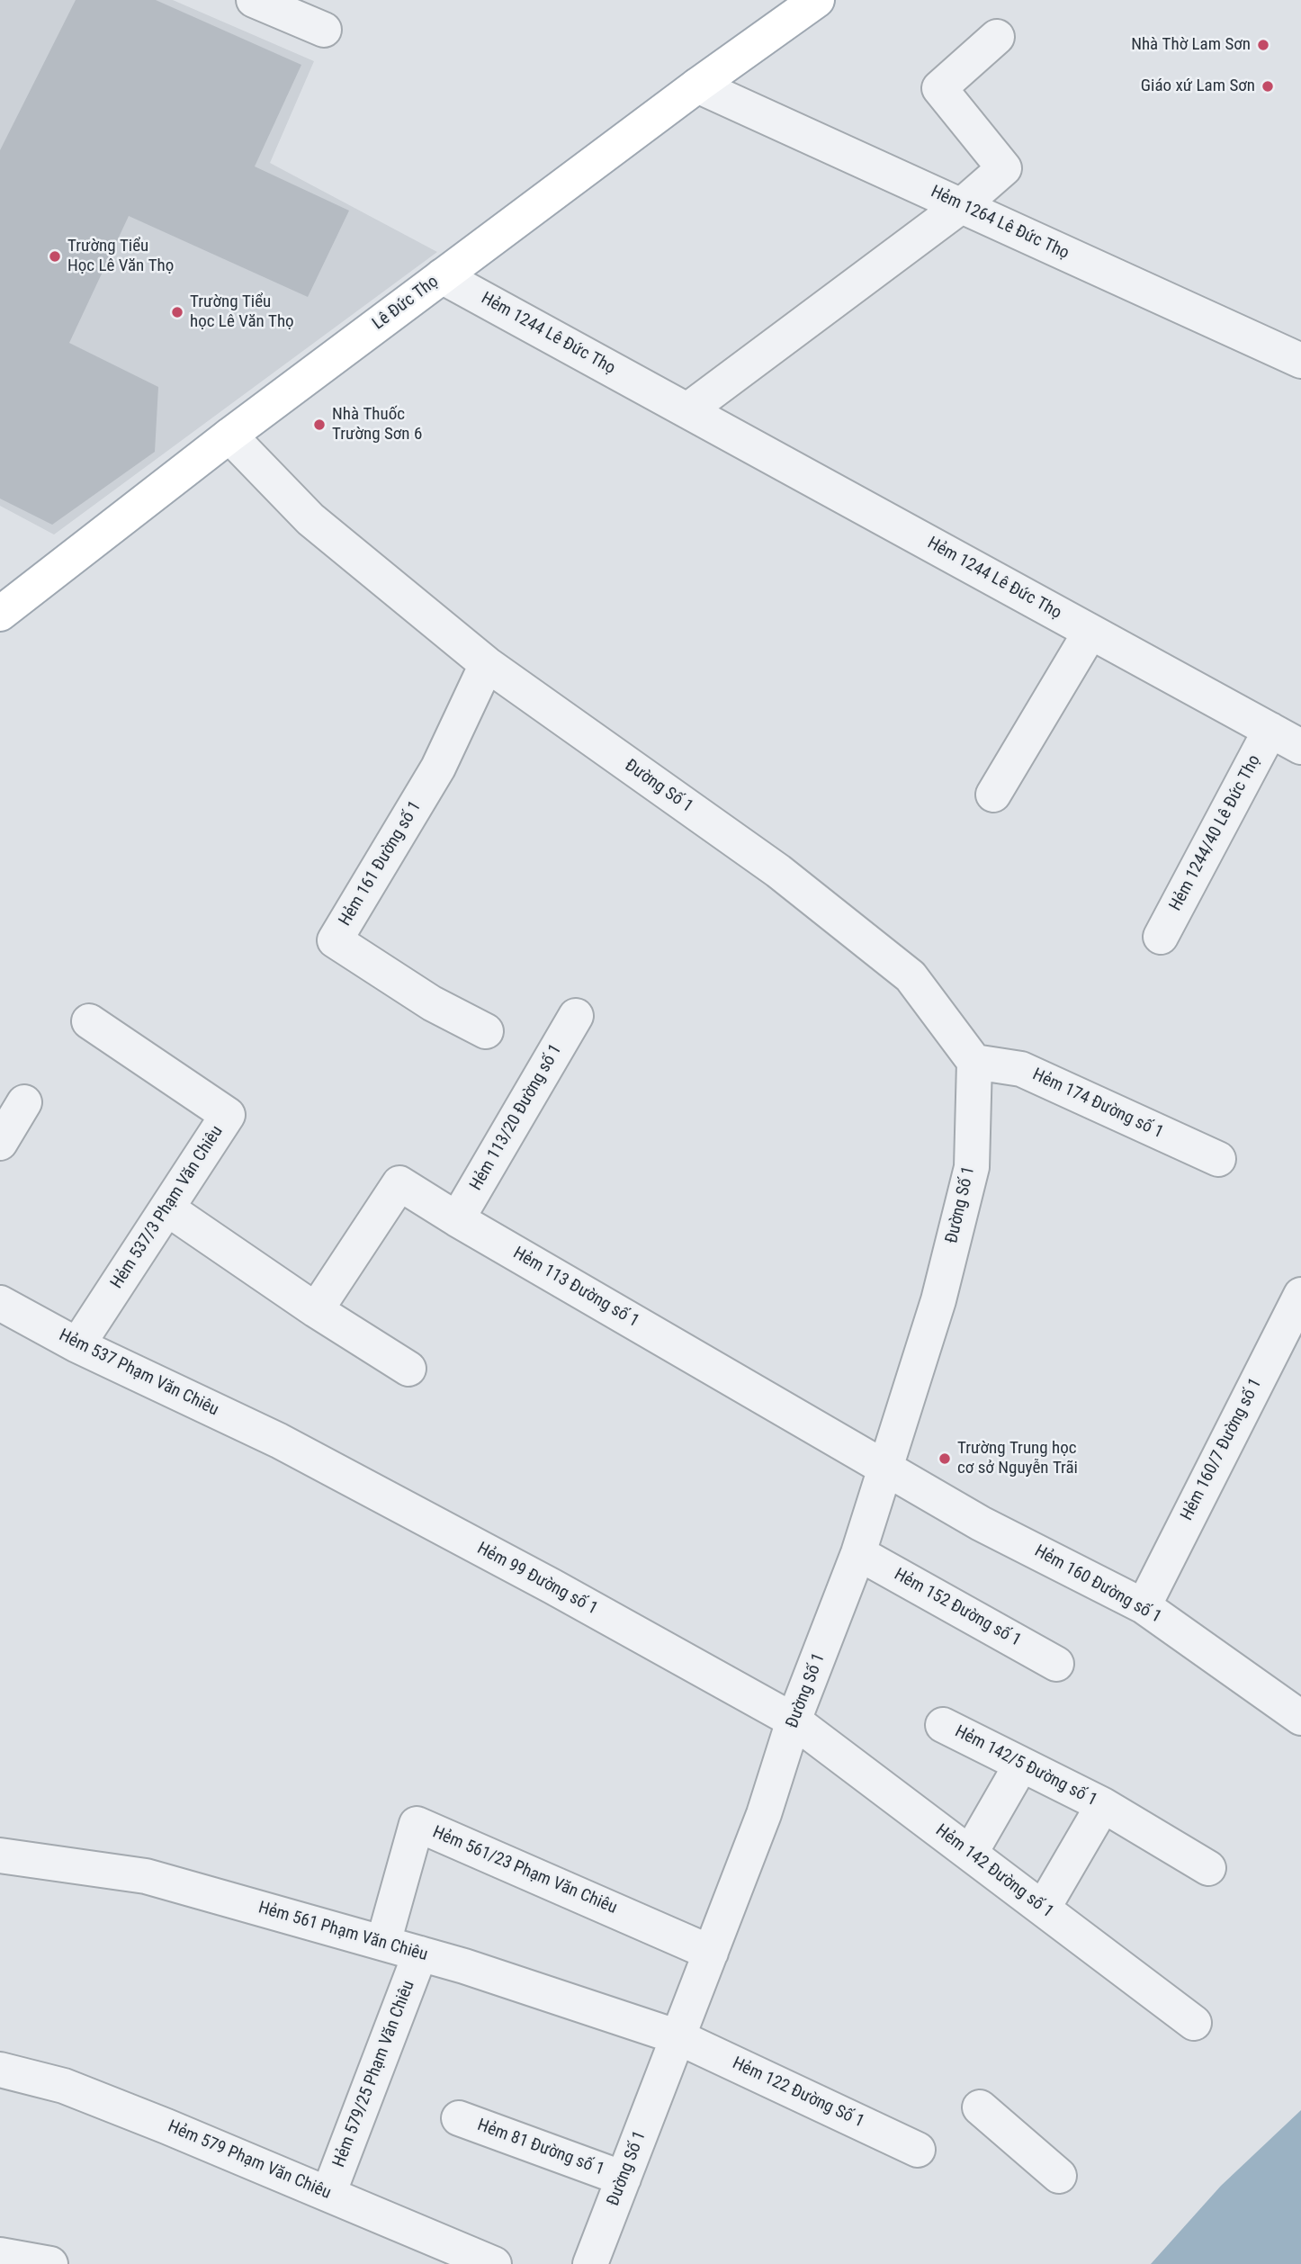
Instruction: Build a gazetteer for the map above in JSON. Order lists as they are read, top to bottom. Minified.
{"streets":{"main road":["Lê Đức Thọ"],"street":["Hẻm 1264 Lê Đức Thọ","Hẻm 1244 Lê Đức Thọ","Đường Số 1","Hẻm 1244/40 Lê Đức Thọ","Hẻm 161 Đường số 1","Hẻm 174 Đường số 1","Hẻm 113/20 Đường số 1","Hẻm 537/3 Phạm Văn Chiêu","Hẻm 113 Đường số 1","Hẻm 537 Phạm Văn Chiêu","Hẻm 160/7 Đường số 1","Hẻm 99 Đường số 1","Hẻm 160 Đường số 1","Hẻm 152 Đường số 1","Hẻm 142/5 Đường số 1","Hẻm 561/23 Phạm Văn Chiêu","Hẻm 142 Đường số 1","Hẻm 561 Phạm Văn Chiêu","Hẻm 579/25 Phạm Văn Chiêu","Hẻm 122 Đường Số 1","Hẻm 81 Đường số 1","Hẻm 579 Phạm Văn Chiêu"]},"crossings":[["Hẻm 1264 Lê Đức Thọ","Lê Đức Thọ"],["Lê Đức Thọ","Hẻm 1244 Lê Đức Thọ"],["Lê Đức Thọ","Đường Số 1"],["Hẻm 1244 Lê Đức Thọ","Hẻm 1244/40 Lê Đức Thọ"],["Đường Số 1","Hẻm 161 Đường số 1"],["Đường Số 1","Hẻm 174 Đường số 1"],["Đường Số 1","Hẻm 113 Đường số 1"],["Đường Số 1","Hẻm 99 Đường số 1"],["Đường Số 1","Hẻm 160 Đường số 1"],["Đường Số 1","Hẻm 152 Đường số 1"],["Đường Số 1","Hẻm 561/23 Phạm Văn Chiêu"],["Đường Số 1","Hẻm 142 Đường số 1"],["Đường Số 1","Hẻm 561 Phạm Văn Chiêu"],["Đường Số 1","Hẻm 122 Đường Số 1"],["Đường Số 1","Hẻm 81 Đường số 1"],["Hẻm 113/20 Đường số 1","Hẻm 113 Đường số 1"],["Hẻm 537/3 Phạm Văn Chiêu","Hẻm 537 Phạm Văn Chiêu"],["Hẻm 113 Đường số 1","Hẻm 160 Đường số 1"],["Hẻm 537 Phạm Văn Chiêu","Hẻm 99 Đường số 1"],["Hẻm 160/7 Đường số 1","Hẻm 160 Đường số 1"],["Hẻm 99 Đường số 1","Hẻm 142 Đường số 1"],["Hẻm 142/5 Đường số 1","Hẻm 142 Đường số 1"],["Hẻm 561/23 Phạm Văn Chiêu","Hẻm 561 Phạm Văn Chiêu"],["Hẻm 561 Phạm Văn Chiêu","Hẻm 579/25 Phạm Văn Chiêu"],["Hẻm 561 Phạm Văn Chiêu","Hẻm 122 Đường Số 1"],["Hẻm 579/25 Phạm Văn Chiêu","Hẻm 579 Phạm Văn Chiêu"]],"places":["Nhà Thờ Lam Sơn","Giáo xứ Lam Sơn","Trường Tiểu Học Lê Văn Thọ","Trường Tiểu học Lê Văn Thọ","Nhà Thuốc Trường Sơn 6","Trường Trung học cơ sở Nguyễn Trãi"]}
